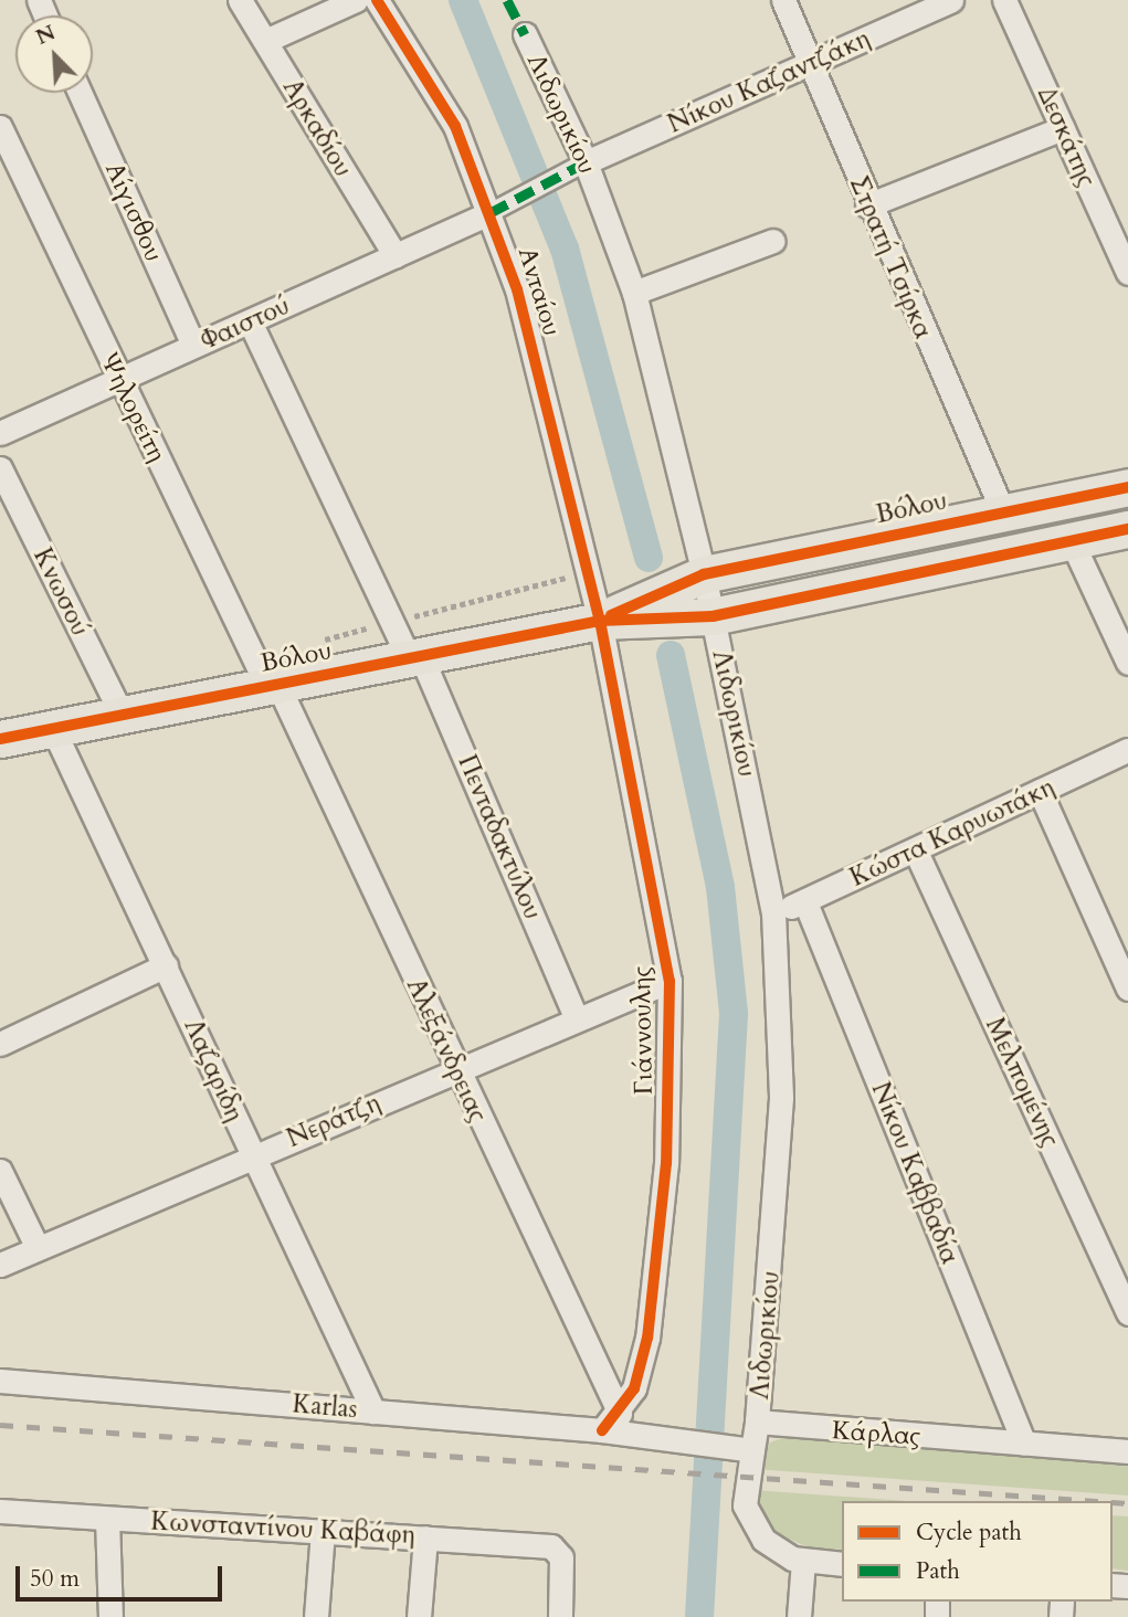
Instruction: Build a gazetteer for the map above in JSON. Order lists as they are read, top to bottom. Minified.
{"streets":{"main road":["Βόλου"],"street":["Νίκου Καζαντζάκη","Λιδωρικίου","Αρκαδίου","Δεσκάτης","Αίγισθου","Στρατή Τσίρκα","Ανταίου","Φαιστού","Ψηλορείτη","Κνωσού","Κώστα Καρυωτάκη","Πενταδακτύλου","Γιάννουλης","Αλεξάνδρειας","Λαζαρίδη","Μελπομένης","Νεράτζη","Νίκου Καββαδία","Karlas","Κάρλας","Κωνσταντίνου Καβάφη"]},"crossings":[["Νίκου Καζαντζάκη","Λιδωρικίου"],["Νίκου Καζαντζάκη","Στρατή Τσίρκα"],["Λιδωρικίου","Βόλου"],["Λιδωρικίου","Κώστα Καρυωτάκη"],["Λιδωρικίου","Κάρλας"],["Αρκαδίου","Φαιστού"],["Αίγισθου","Φαιστού"],["Στρατή Τσίρκα","Βόλου"],["Ανταίου","Φαιστού"],["Ανταίου","Βόλου"],["Ανταίου","Γιάννουλης"],["Φαιστού","Ψηλορείτη"],["Φαιστού","Πενταδακτύλου"],["Ψηλορείτη","Βόλου"],["Ψηλορείτη","Αλεξάνδρειας"],["Βόλου","Κνωσού"],["Βόλου","Πενταδακτύλου"],["Βόλου","Γιάννουλης"],["Βόλου","Αλεξάνδρειας"],["Βόλου","Λαζαρίδη"],["Κώστα Καρυωτάκη","Μελπομένης"],["Κώστα Καρυωτάκη","Νίκου Καββαδία"],["Πενταδακτύλου","Νεράτζη"],["Γιάννουλης","Αλεξάνδρειας"],["Γιάννουλης","Νεράτζη"],["Γιάννουλης","Karlas"],["Αλεξάνδρειας","Νεράτζη"],["Λαζαρίδη","Νεράτζη"],["Λαζαρίδη","Karlas"],["Νίκου Καββαδία","Κάρλας"]],"legend":["Cycle path","Path"],"scale_bar":"50 m","north":"top left"}
